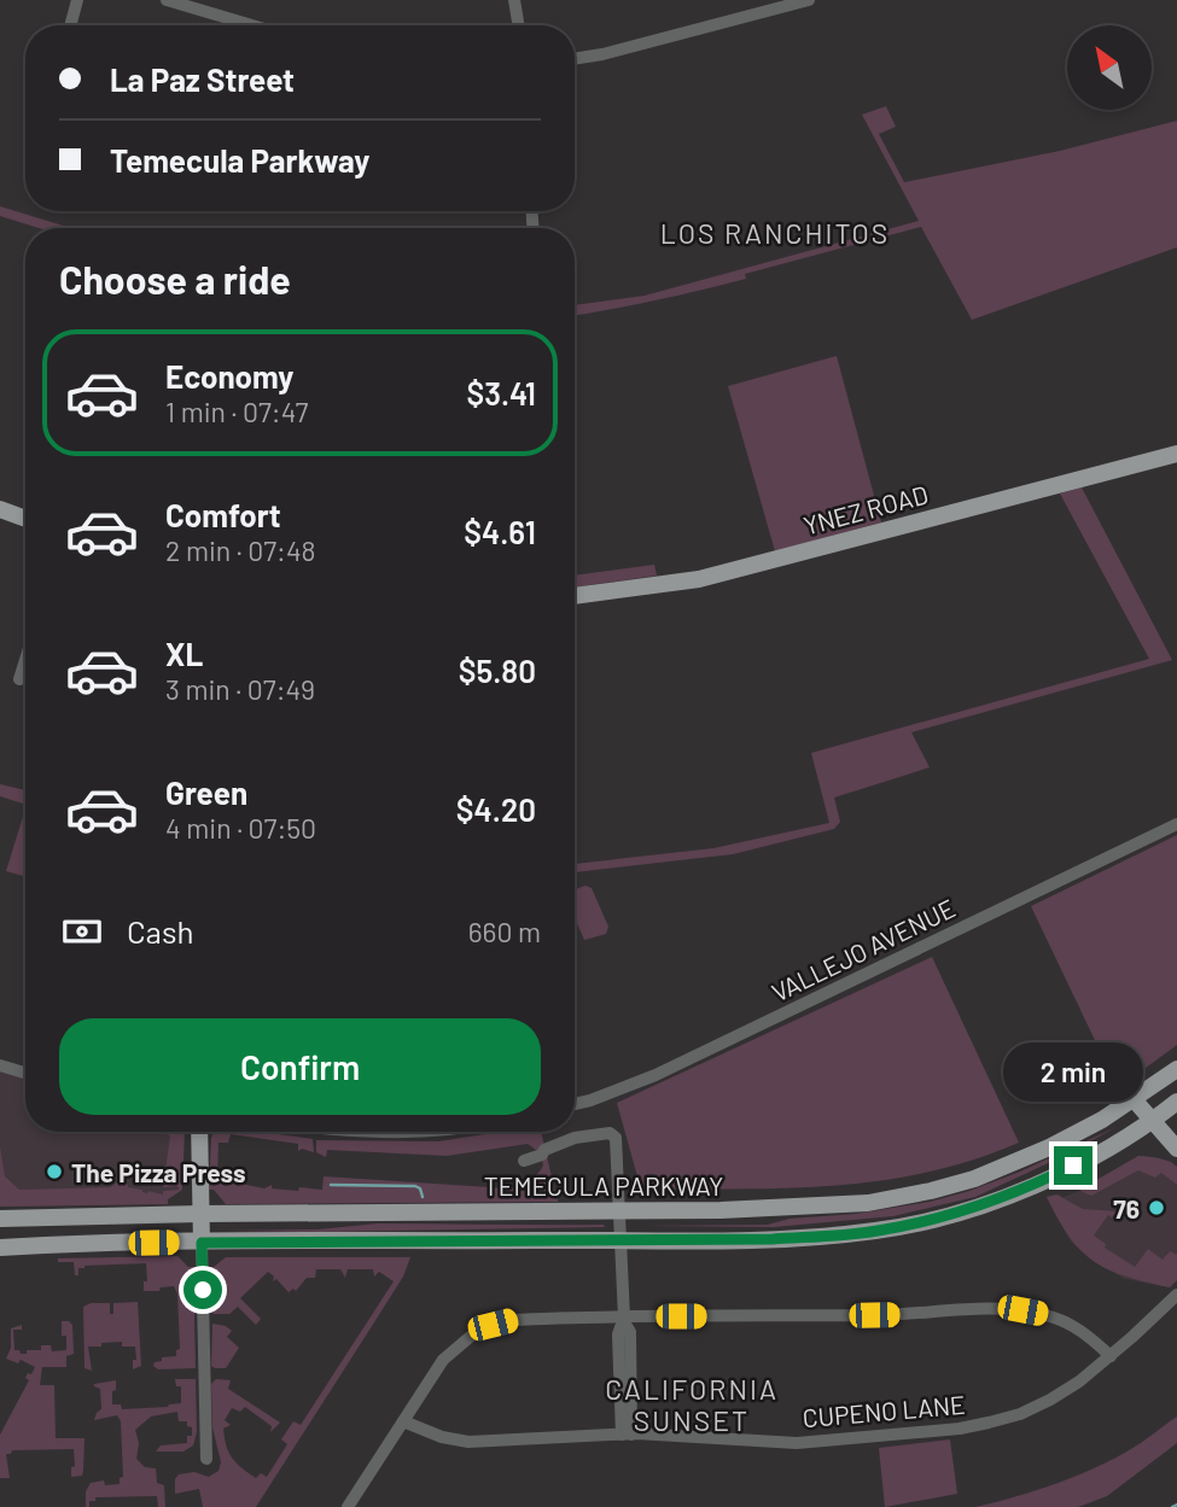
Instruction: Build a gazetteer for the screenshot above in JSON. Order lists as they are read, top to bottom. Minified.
{"streets":{"main road":["YNEZ ROAD","TEMECULA PARKWAY"],"street":["VALLEJO AVENUE","CUPENO LANE"]},"districts":["LOS RANCHITOS","CALIFORNIA SUNSET"],"places":["The Pizza Press","76"],"north":"top left","page":{"banner":["La Paz Street","Temecula Parkway"],"heading":"Choose a ride","list":[{"name":"Economy","note":"1 min · 07:47","value":"$3.41"},{"name":"Comfort","note":"2 min · 07:48","value":"$4.61"},{"name":"XL","note":"3 min · 07:49","value":"$5.80"},{"name":"Green","note":"4 min · 07:50","value":"$4.20"}],"pay":["Cash","660 m"],"buttons":"Confirm","bubble":"2 min"}}
